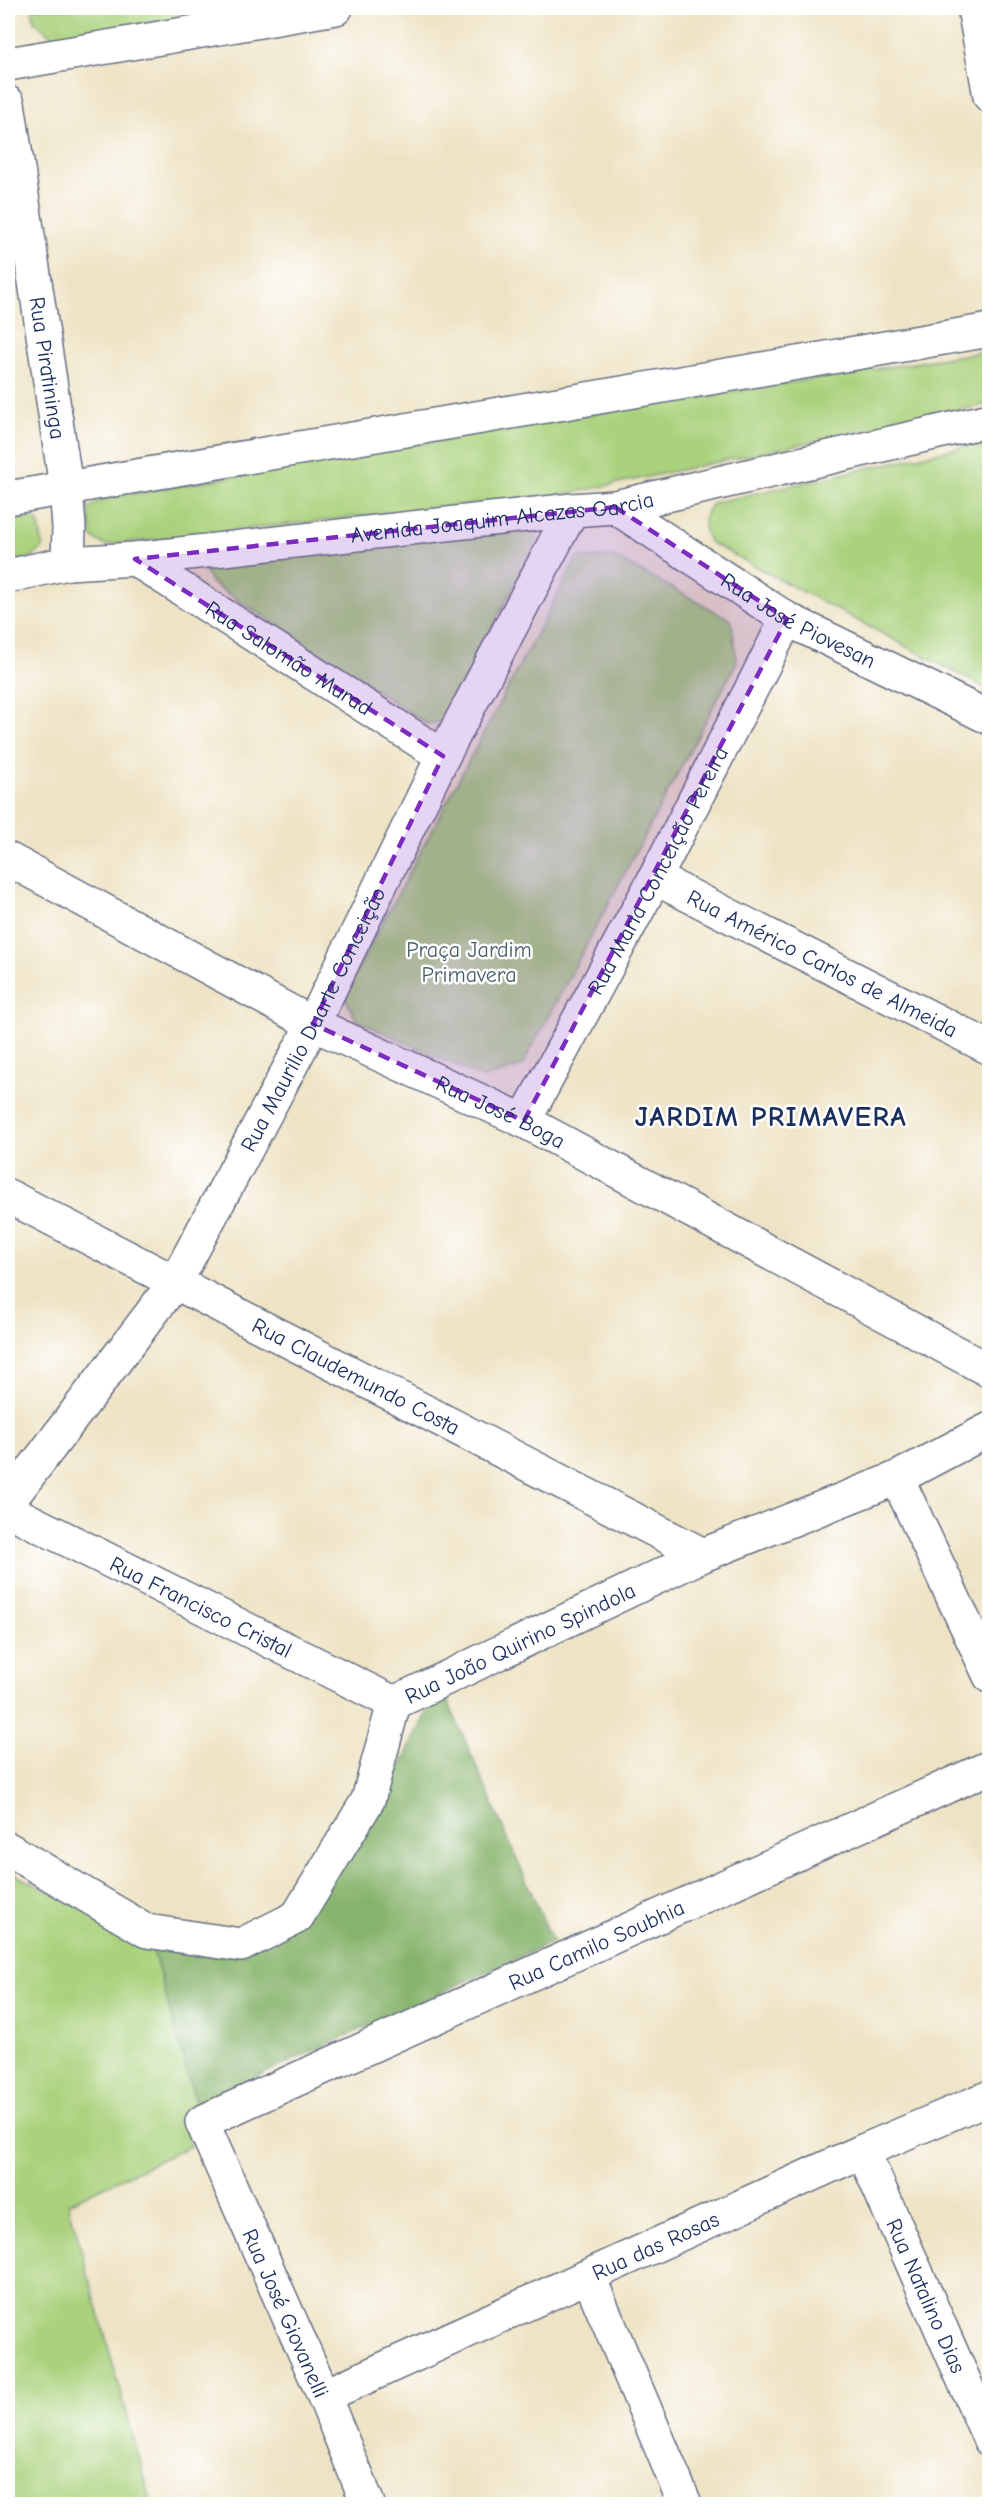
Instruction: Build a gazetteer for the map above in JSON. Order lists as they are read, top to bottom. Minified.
{"streets":{"street":["Rua Piratininga","Avenida Joaquim Alcazas Garcia","Rua José Piovesan","Rua Salomão Murad","Rua Maria Conceição Pereira","Rua Américo Carlos de Almeida","Rua Maurilio Duarte Conceição","Rua José Boga","Rua Claudemundo Costa","Rua Francisco Cristal","Rua João Quirino Spindola","Rua Camilo Soubhia","Rua das Rosas","Rua Natalino Dias","Rua José Giovanelli"]},"crossings":[["Rua Piratininga","Avenida Joaquim Alcazas Garcia"],["Avenida Joaquim Alcazas Garcia","Rua José Piovesan"],["Avenida Joaquim Alcazas Garcia","Rua Salomão Murad"],["Avenida Joaquim Alcazas Garcia","Rua Maurilio Duarte Conceição"],["Rua José Piovesan","Rua Maria Conceição Pereira"],["Rua Salomão Murad","Rua Maurilio Duarte Conceição"],["Rua Maria Conceição Pereira","Rua Américo Carlos de Almeida"],["Rua Maria Conceição Pereira","Rua José Boga"],["Rua Maurilio Duarte Conceição","Rua José Boga"],["Rua Maurilio Duarte Conceição","Rua Claudemundo Costa"],["Rua Claudemundo Costa","Rua João Quirino Spindola"],["Rua Francisco Cristal","Rua João Quirino Spindola"],["Rua Camilo Soubhia","Rua José Giovanelli"],["Rua das Rosas","Rua Natalino Dias"],["Rua das Rosas","Rua José Giovanelli"]],"districts":["JARDIM PRIMAVERA"],"parks":["Praça Jardim Primavera"]}
